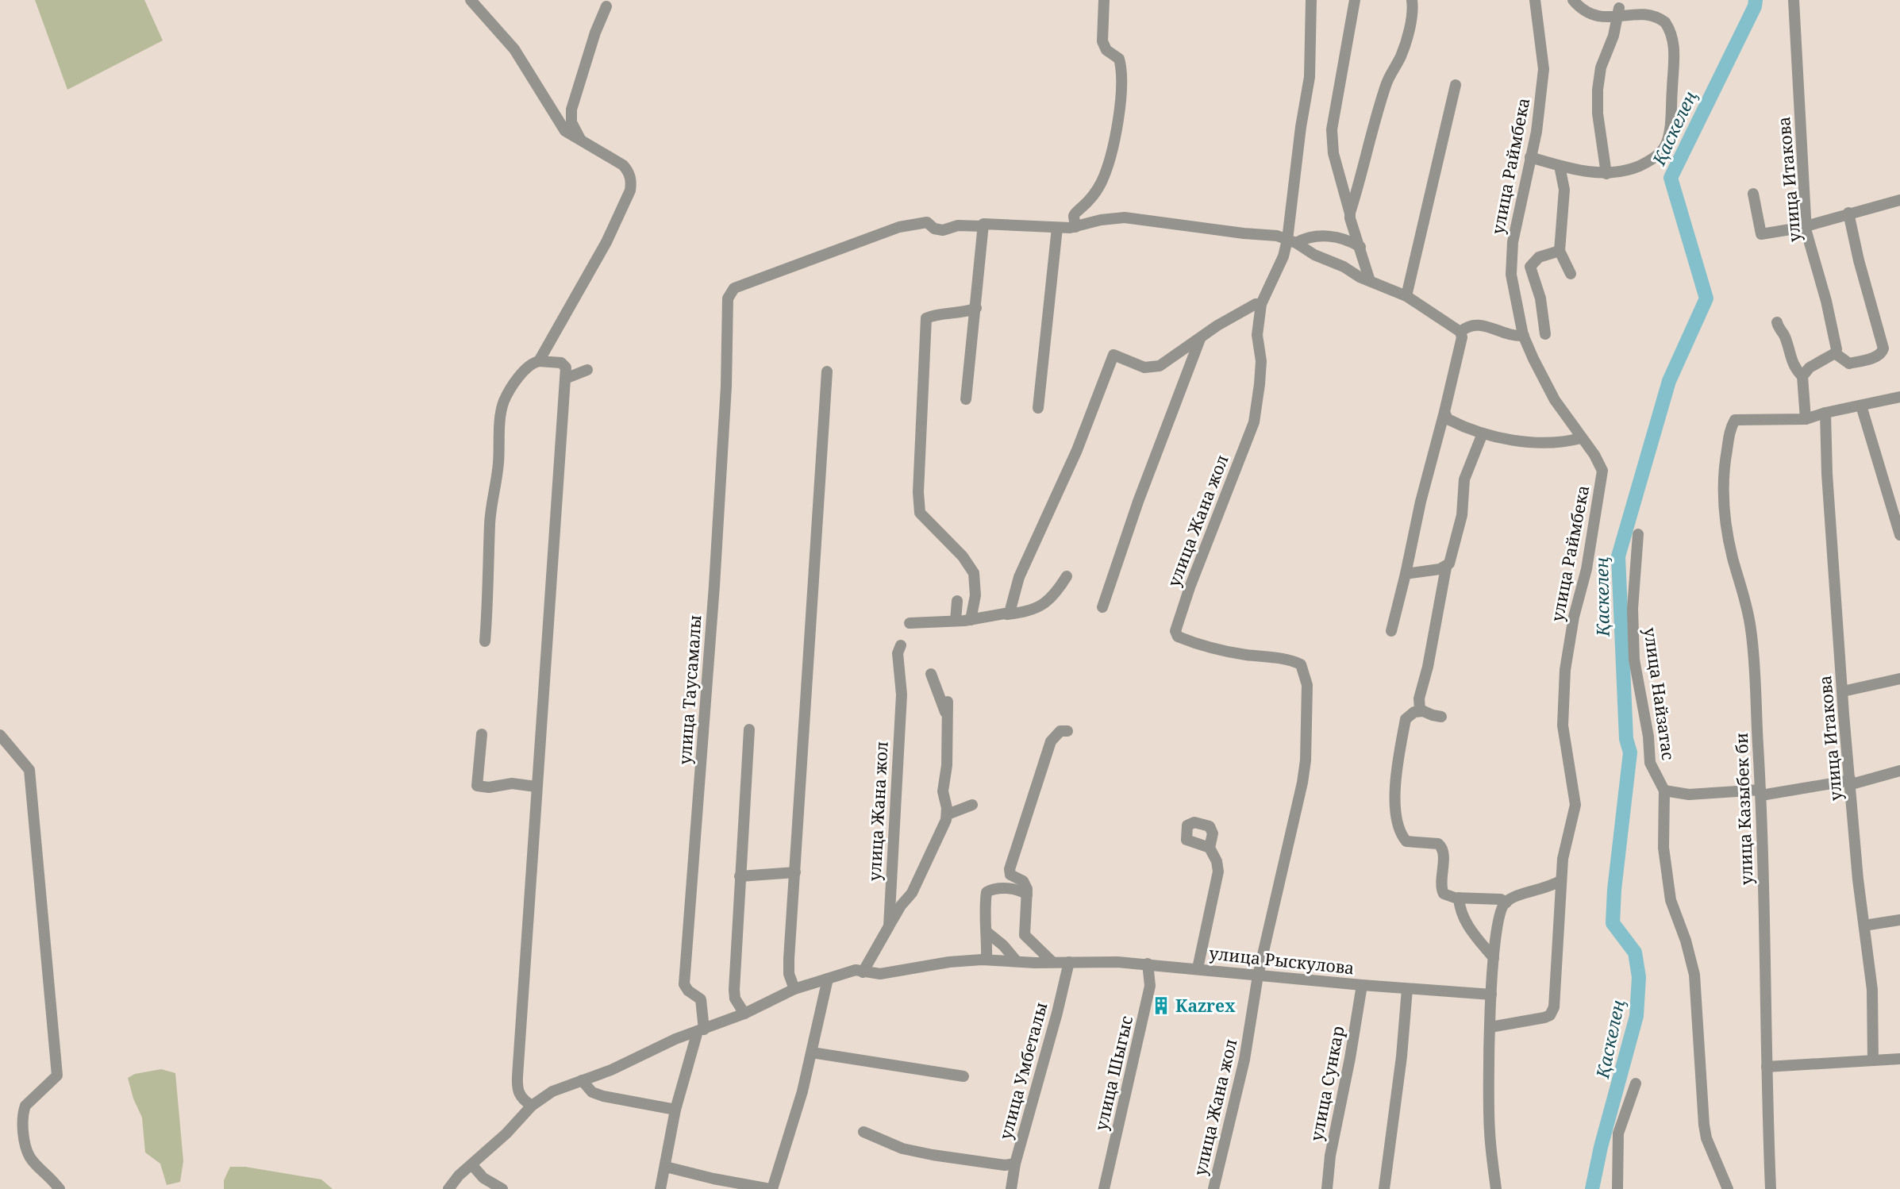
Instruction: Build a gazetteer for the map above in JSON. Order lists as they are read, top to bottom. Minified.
{"streets":{"street":["улица Раймбека","улица Итакова","улица Жана жол","улица Таусамалы","улица Найзатас","улица Казыбек би","улица Рыскулова","улица Умбеталы","улица Шыгыс","улица Сункар"]},"crossings":[["улица Жана жол","улица Рыскулова"],["улица Таусамалы","улица Рыскулова"],["улица Рыскулова","улица Умбеталы"],["улица Рыскулова","улица Шыгыс"],["улица Рыскулова","улица Сункар"]],"water":["Қаскелең"],"places":{"building":["Kazrex"]}}
